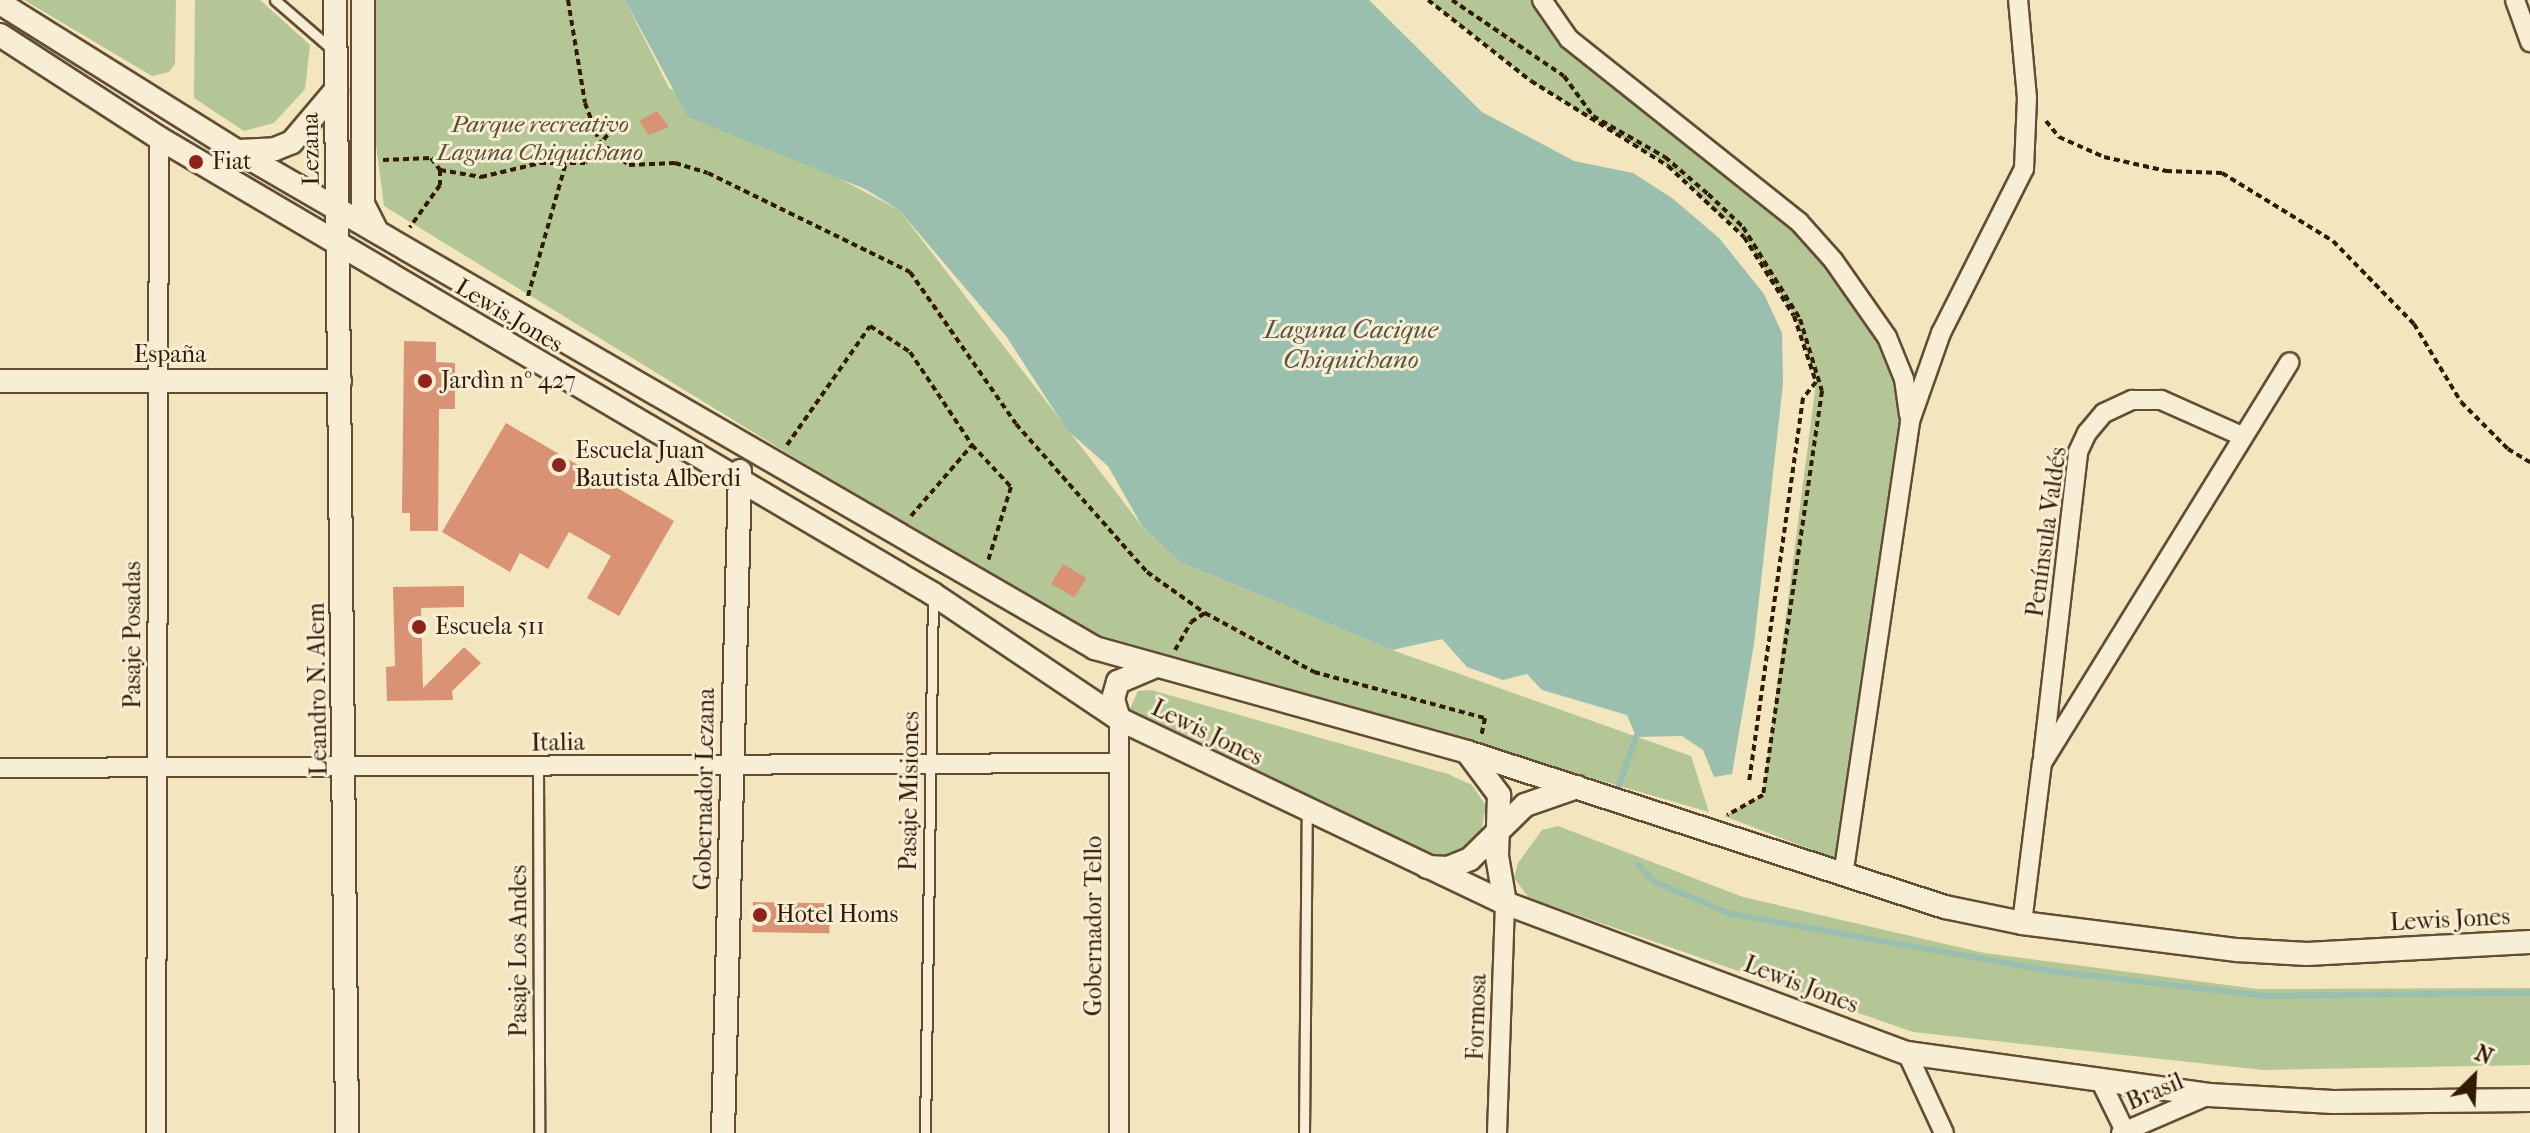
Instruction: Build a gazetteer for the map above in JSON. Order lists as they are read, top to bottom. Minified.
{"streets":{"street":["Lezana","Lewis Jones","España","Península Valdés","Pasaje Posadas","Leandro N. Alem","Italia","Gobernador Lezana","Gobernador Tello","Formosa","Brasil"],"lane":["Pasaje Misiones","Pasaje Los Andes"]},"crossings":[["Lezana","Lewis Jones"],["Lezana","Leandro N. Alem"],["Lewis Jones","Península Valdés"],["Lewis Jones","Pasaje Posadas"],["Lewis Jones","Leandro N. Alem"],["Lewis Jones","Gobernador Lezana"],["Lewis Jones","Pasaje Misiones"],["Lewis Jones","Gobernador Tello"],["Lewis Jones","Formosa"],["Lewis Jones","Brasil"],["España","Pasaje Posadas"],["España","Leandro N. Alem"],["Pasaje Posadas","Italia"],["Leandro N. Alem","Italia"],["Italia","Gobernador Lezana"],["Italia","Pasaje Misiones"],["Italia","Gobernador Tello"],["Italia","Pasaje Los Andes"]],"water":["Laguna Cacique Chiquichano"],"parks":["Parque recreativo Laguna Chiquichano"],"places":["Fiat","Jardìn nº 427","Escuela Juan Bautista Alberdi","Escuela 511","Hotel Homs"],"north":"top right"}
